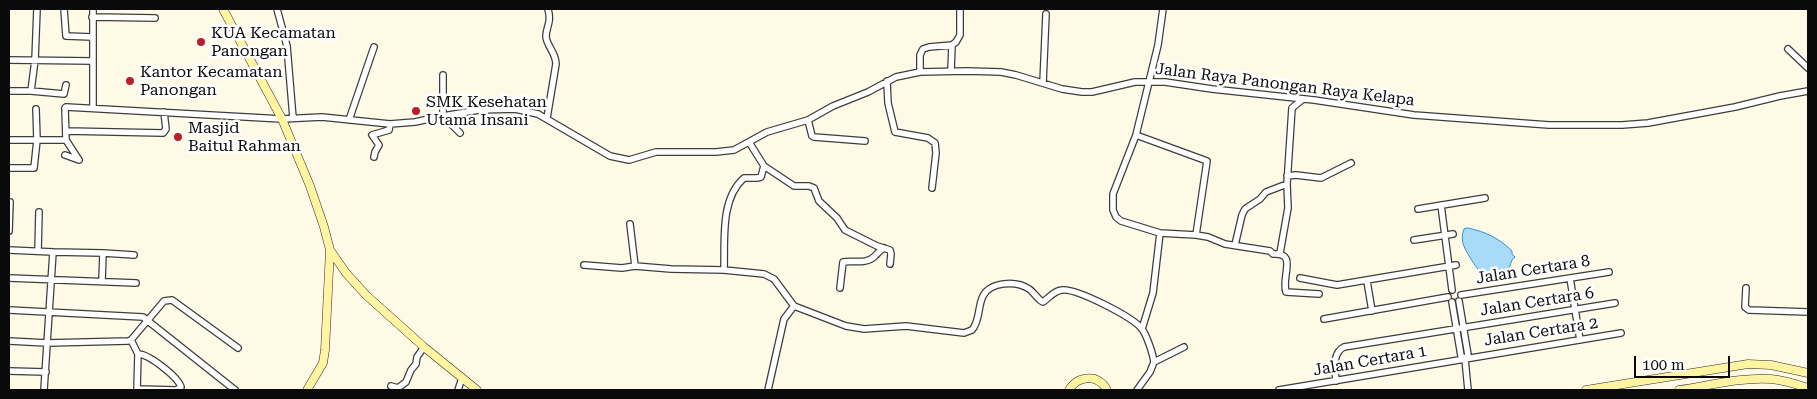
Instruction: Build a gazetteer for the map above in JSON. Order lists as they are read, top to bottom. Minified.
{"streets":{"street":["Jalan Raya Panongan Raya Kelapa","Jalan Certara 8","Jalan Certara 6","Jalan Certara 2","Jalan Certara 1"]},"crossings":[["Jalan Certara 6","Jalan Certara 1"],["Jalan Certara 2","Jalan Certara 1"]],"places":["KUA Kecamatan Panongan","Kantor Kecamatan Panongan","SMK Kesehatan Utama Insani","Masjid Baitul Rahman"],"scale_bar":"100 m"}
